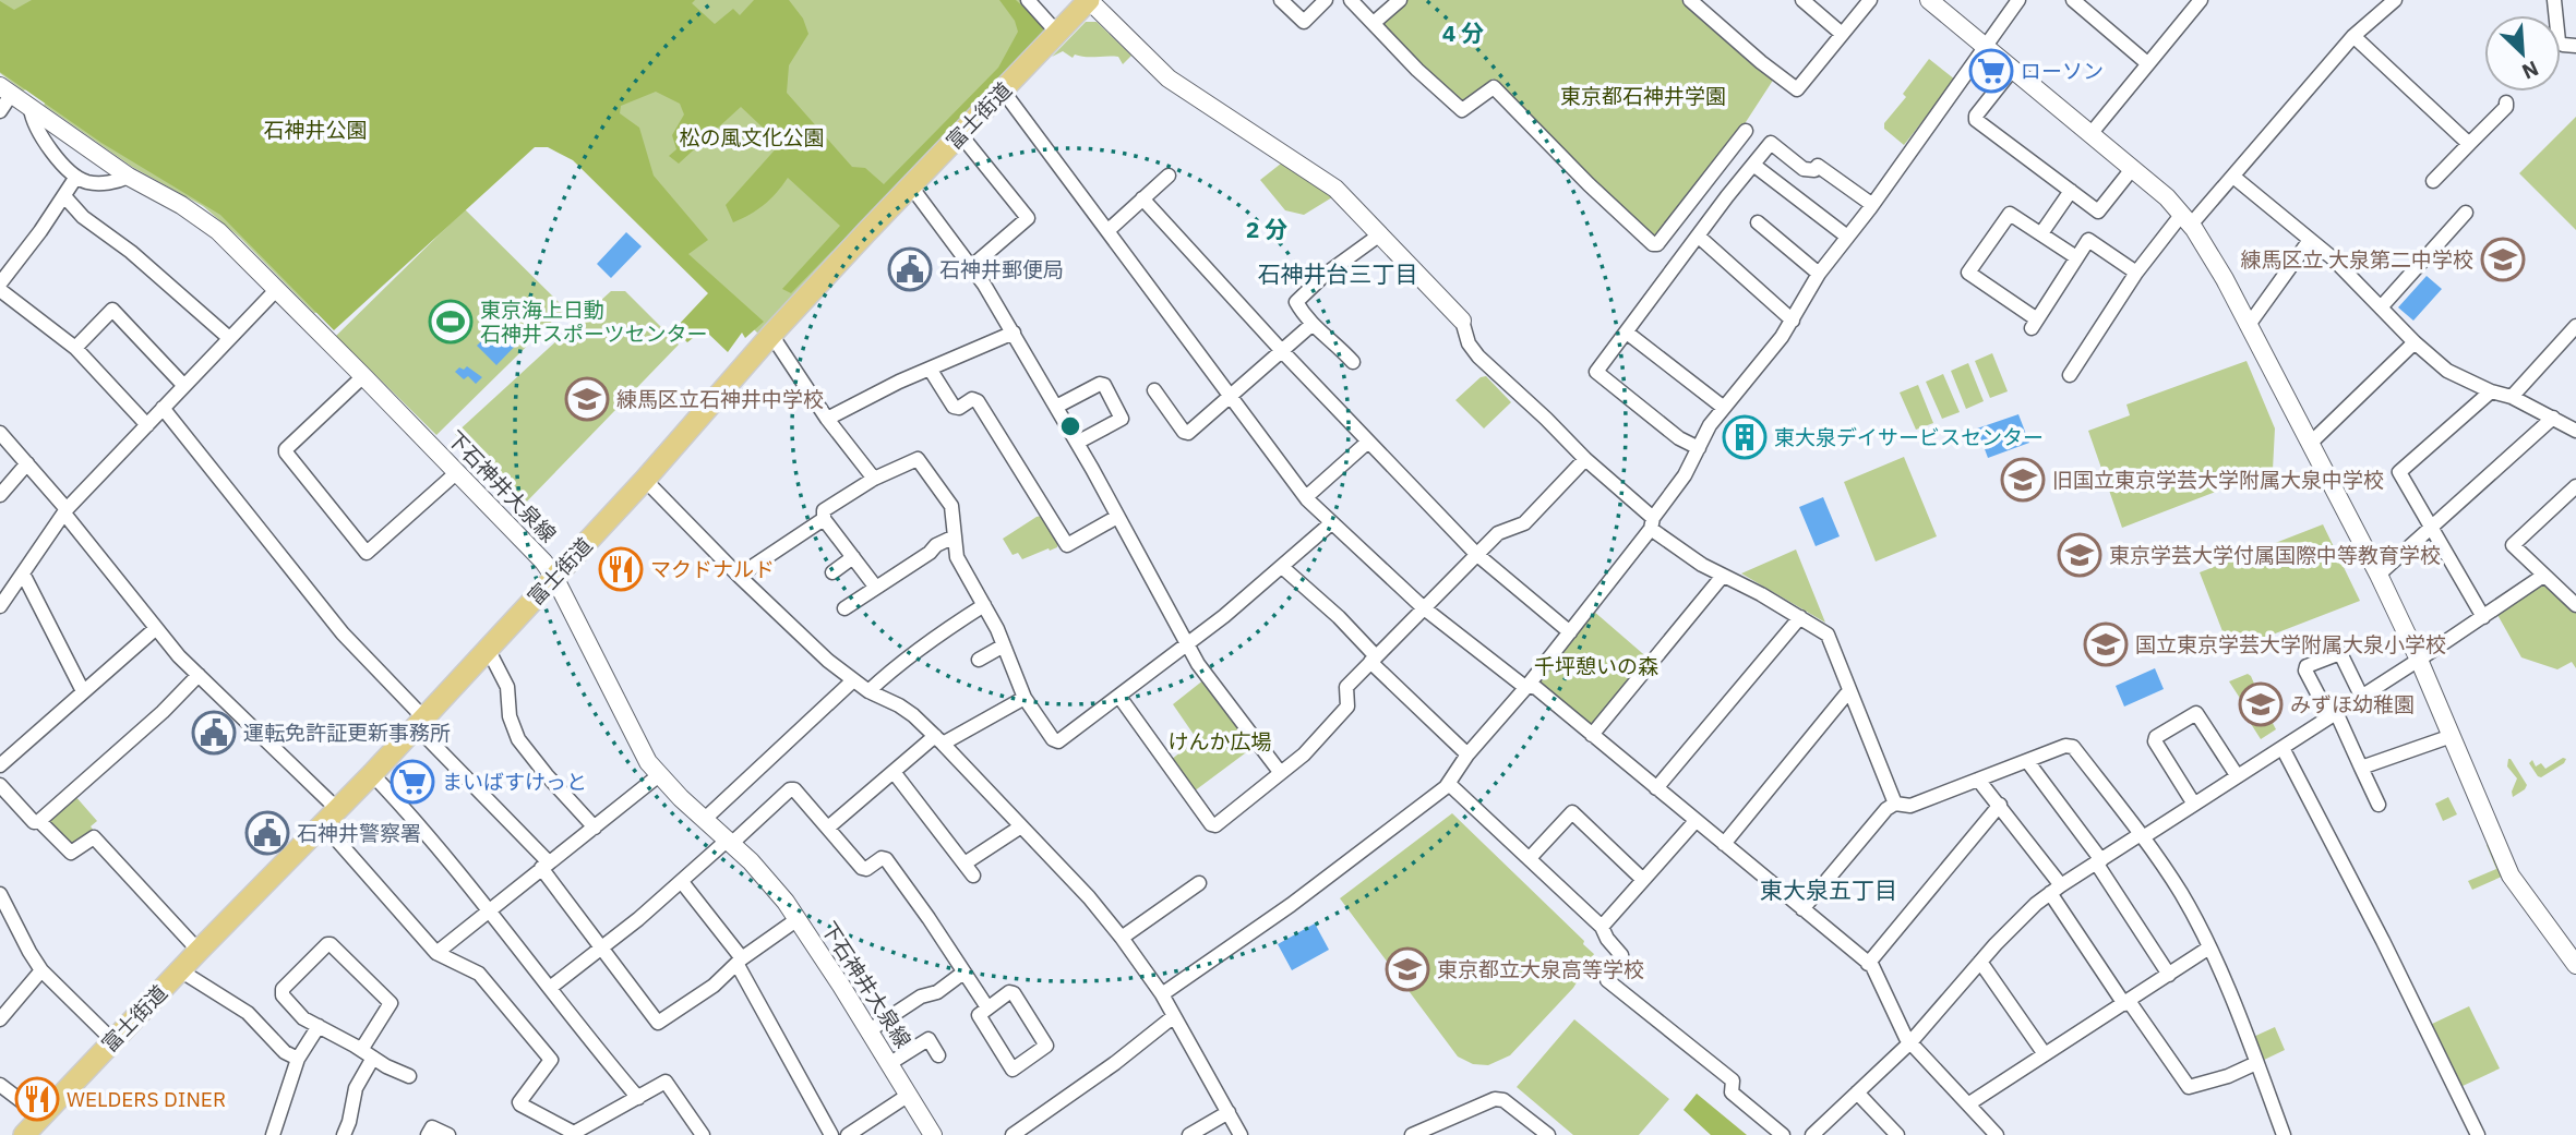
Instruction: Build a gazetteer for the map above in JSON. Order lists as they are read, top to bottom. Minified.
{"streets":{"main road":["富士街道"],"street":["下石神井大泉線"]},"crossings":[["富士街道","下石神井大泉線"]],"districts":["石神井台三丁目","東大泉五丁目"],"parks":["東京都石神井学園","石神井公園","松の風文化公園","千坪憩いの森","けんか広場"],"places":{"supermarket":["ローソン","まいばすけっと"],"school or university":["練馬区立 大泉第二中学校","練馬区立石神井中学校","旧国立東京学芸大学附属大泉中学校","東京学芸大学付属国際中等教育学校","国立東京学芸大学附属大泉小学校","みずほ幼稚園","東京都立大泉高等学校"],"public building":["石神井郵便局","運転免許証更新事務所","石神井警察署"],"sports":["東京海上日動 石神井スポーツセンター"],"building":["東大泉デイサービスセンター"],"restaurant":["マクドナルド","WELDERS DINER"]},"north":"bottom right","rings":["4 分","2 分"]}
